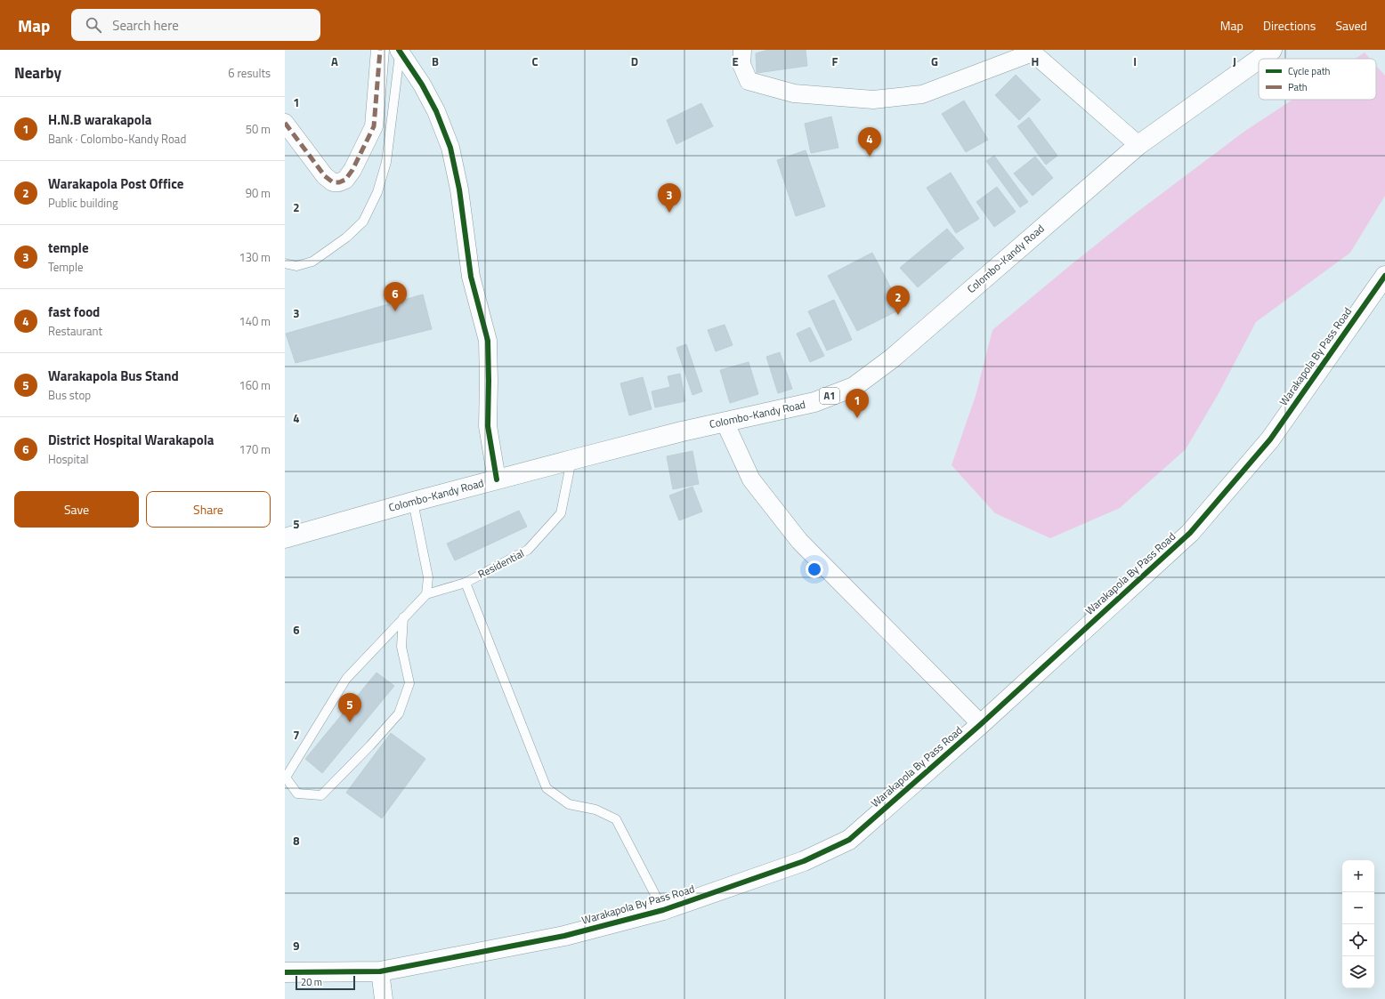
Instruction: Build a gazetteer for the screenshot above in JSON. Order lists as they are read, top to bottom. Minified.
{"streets":{"main road":["Colombo-Kandy Road","Warakapola By Pass Road","A1"],"lane":["Residential"]},"crossings":[["Colombo-Kandy Road","Residential"]],"legend":["Cycle path","Path"],"scale_bar":"20 m","page":{"header":"Map","search":"Search here","nav":["Map","Directions","Saved"],"heading":["Nearby","6 results"],"list":[{"mark":"1","name":"H.N.B warakapola","note":"Bank · Colombo-Kandy Road","value":"50 m"},{"mark":"2","name":"Warakapola Post Office","note":"Public building","value":"90 m"},{"mark":"3","name":"temple","note":"Temple","value":"130 m"},{"mark":"4","name":"fast food","note":"Restaurant","value":"140 m"},{"mark":"5","name":"Warakapola Bus Stand","note":"Bus stop","value":"160 m"},{"mark":"6","name":"District Hospital Warakapola","note":"Hospital","value":"170 m"}],"pins":["4","3","6","2","1","5"],"buttons":["Save","Share"],"map_buttons":["+","−"],"scale":"20 m"},"grid":{"columns":["A","B","C","D","E","F","G","H","I","J"],"rows":["1","2","3","4","5","6","7","8","9"]}}
